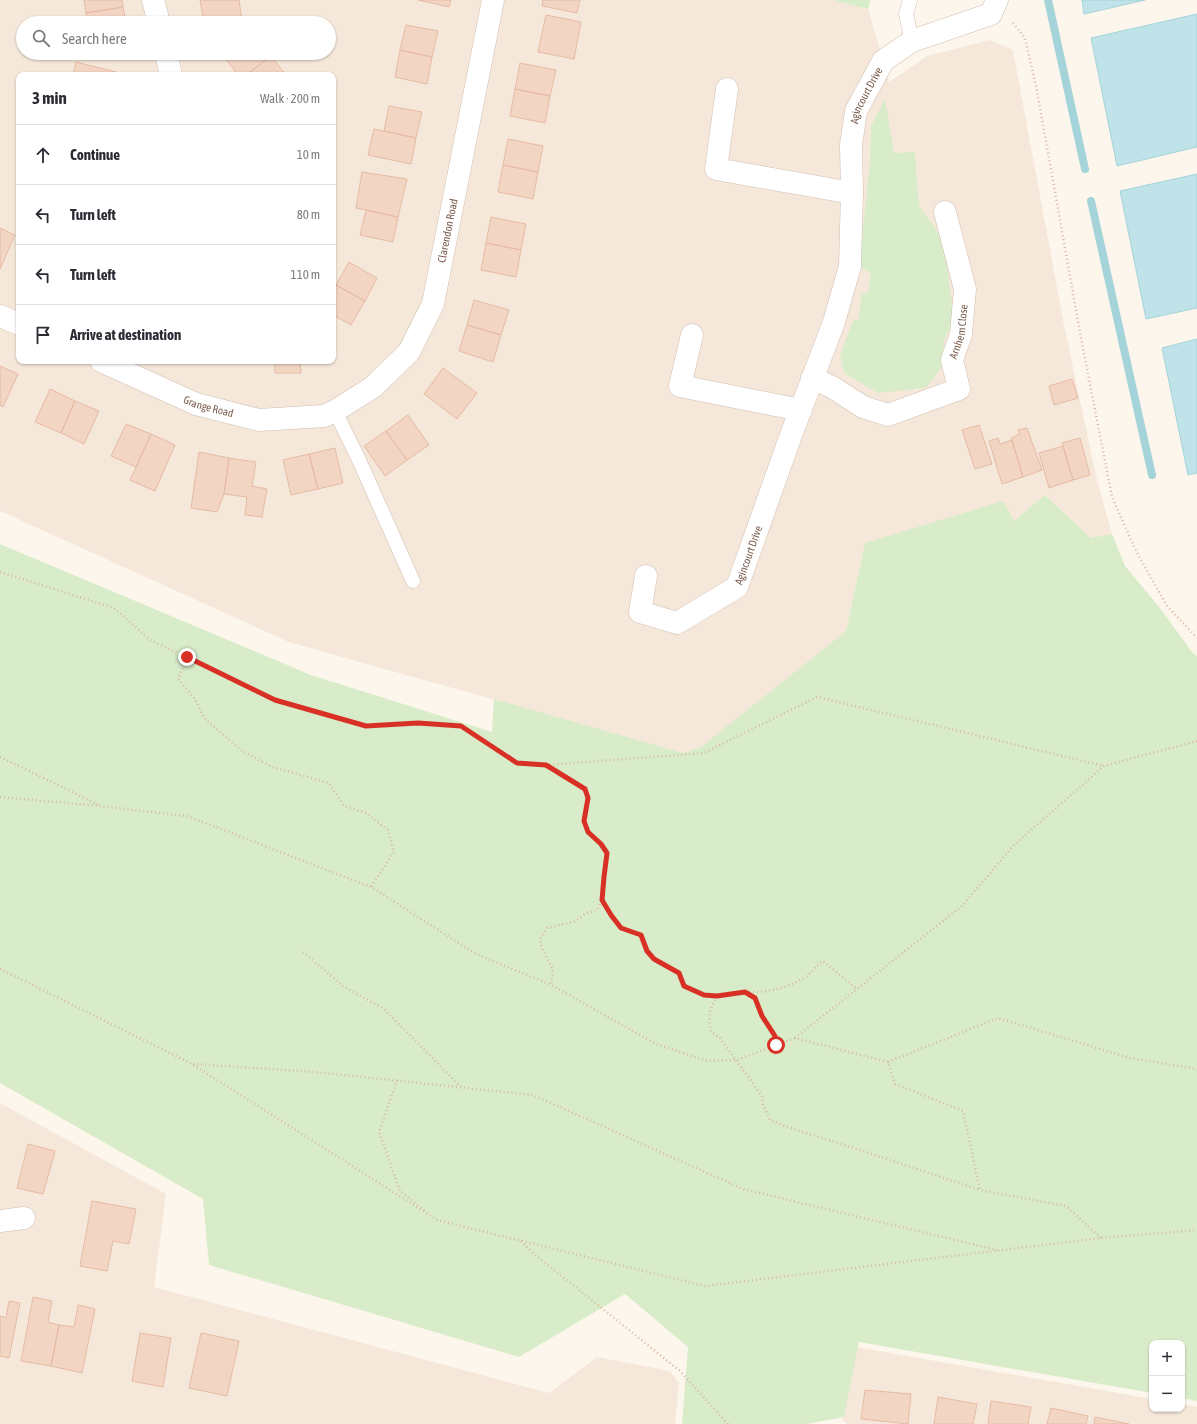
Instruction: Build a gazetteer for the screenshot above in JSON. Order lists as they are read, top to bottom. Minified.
{"streets":{"street":["Agincourt Drive","Clarendon Road","Arnhem Close","Grange Road"]},"crossings":[["Agincourt Drive","Arnhem Close"],["Clarendon Road","Grange Road"]],"page":{"search":"Search here","heading":["3 min","Walk · 200 m"],"list":[["Continue","10 m"],["Turn left","80 m"],["Turn left","110 m"],"Arrive at destination"],"map_buttons":["+","−"]}}
